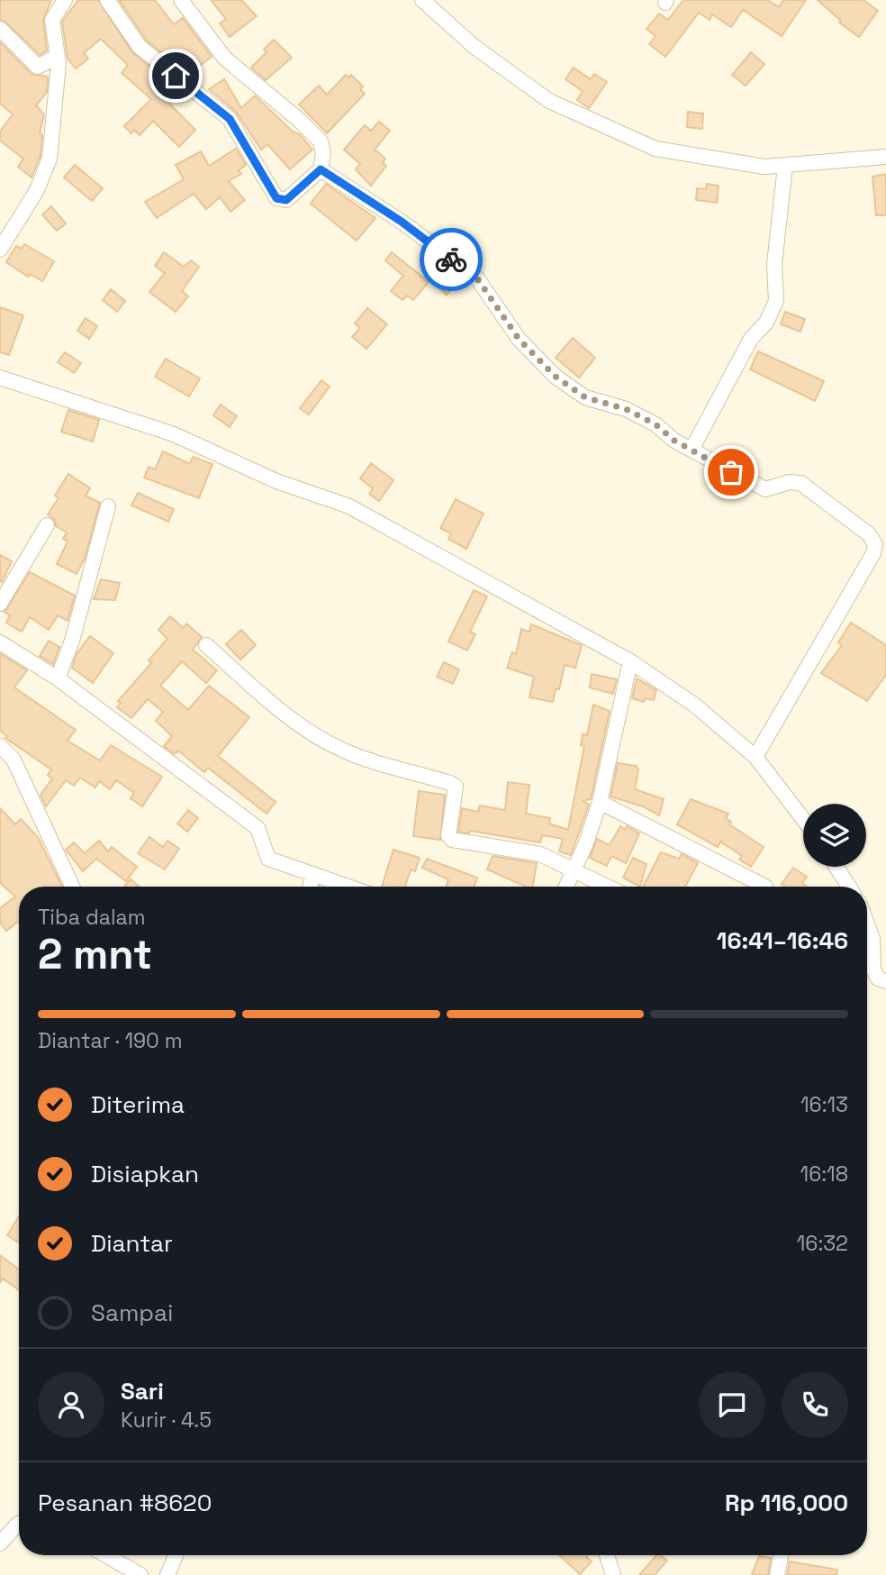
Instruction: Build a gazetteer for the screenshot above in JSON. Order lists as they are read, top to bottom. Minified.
{"page":{"heading":["2 mnt","Tiba dalam","16:41–16:46"],"panel":["Sari","Kurir · 4.5","Pesanan #8620","Rp 116,000"],"bar":"Diantar · 190 m","list":[["Diterima","16:13"],["Disiapkan","16:18"],["Diantar","16:32"],"Sampai"]}}
